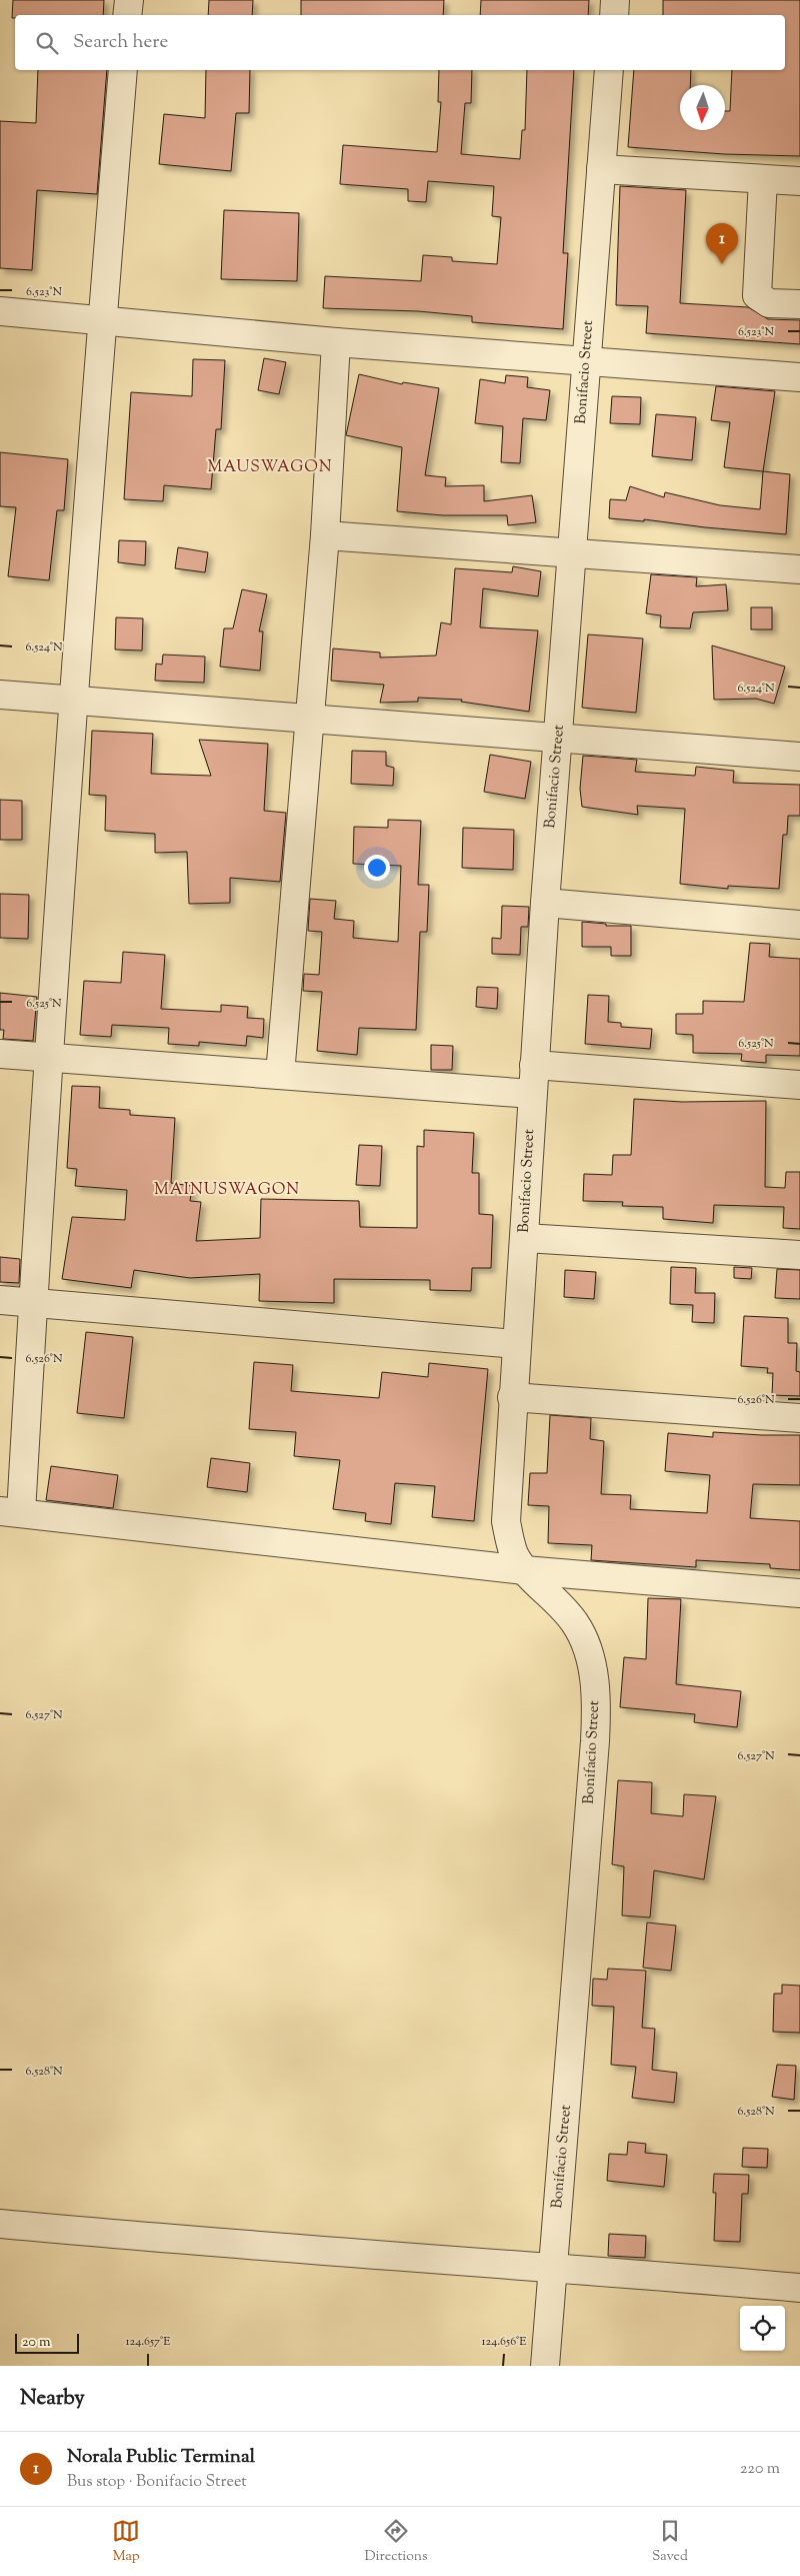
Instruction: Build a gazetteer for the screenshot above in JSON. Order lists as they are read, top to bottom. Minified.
{"streets":{"street":["Bonifacio Street"]},"districts":["MAUSWAGON","MAINUSWAGON"],"scale_bar":"20 m","north":"bottom","page":{"search":"Search here","pins":"1","scale":"20 m","heading":"Nearby","list":[{"mark":"1","name":"Norala Public Terminal","note":"Bus stop · Bonifacio Street","value":"220 m"}],"nav":["Map","Directions","Saved"]},"coordinates":["6.523°N","6.524°N","6.525°N","6.526°N","6.527°N","6.528°N","124.657°E","124.656°E"]}
